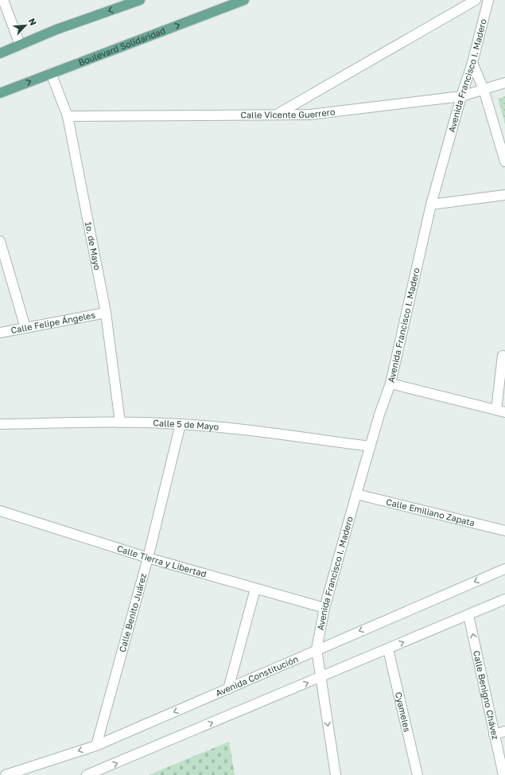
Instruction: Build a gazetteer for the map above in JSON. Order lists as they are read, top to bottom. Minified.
{"streets":{"main road":["Boulevard Solidaridad"],"street":["Avenida Francisco I. Madero","Calle Vicente Guerrero","1o. de Mayo","Calle Felipe Ángeles","Calle 5 de Mayo","Calle Emiliano Zapata","Calle Tierra y Libertad","Calle Benito Juárez","Avenida Constitución","Calle Benigno Chávez","Cyameles"]},"crossings":[["Boulevard Solidaridad","1o. de Mayo"],["Avenida Francisco I. Madero","Calle Vicente Guerrero"],["Avenida Francisco I. Madero","Calle 5 de Mayo"],["Avenida Francisco I. Madero","Calle Emiliano Zapata"],["Avenida Francisco I. Madero","Calle Tierra y Libertad"],["Avenida Francisco I. Madero","Avenida Constitución"],["Calle Vicente Guerrero","1o. de Mayo"],["1o. de Mayo","Calle Felipe Ángeles"],["1o. de Mayo","Calle 5 de Mayo"],["Calle 5 de Mayo","Calle Benito Juárez"],["Calle Tierra y Libertad","Calle Benito Juárez"],["Calle Benito Juárez","Avenida Constitución"]],"one_way":["Calle Benigno Chávez"],"north":"top right"}
